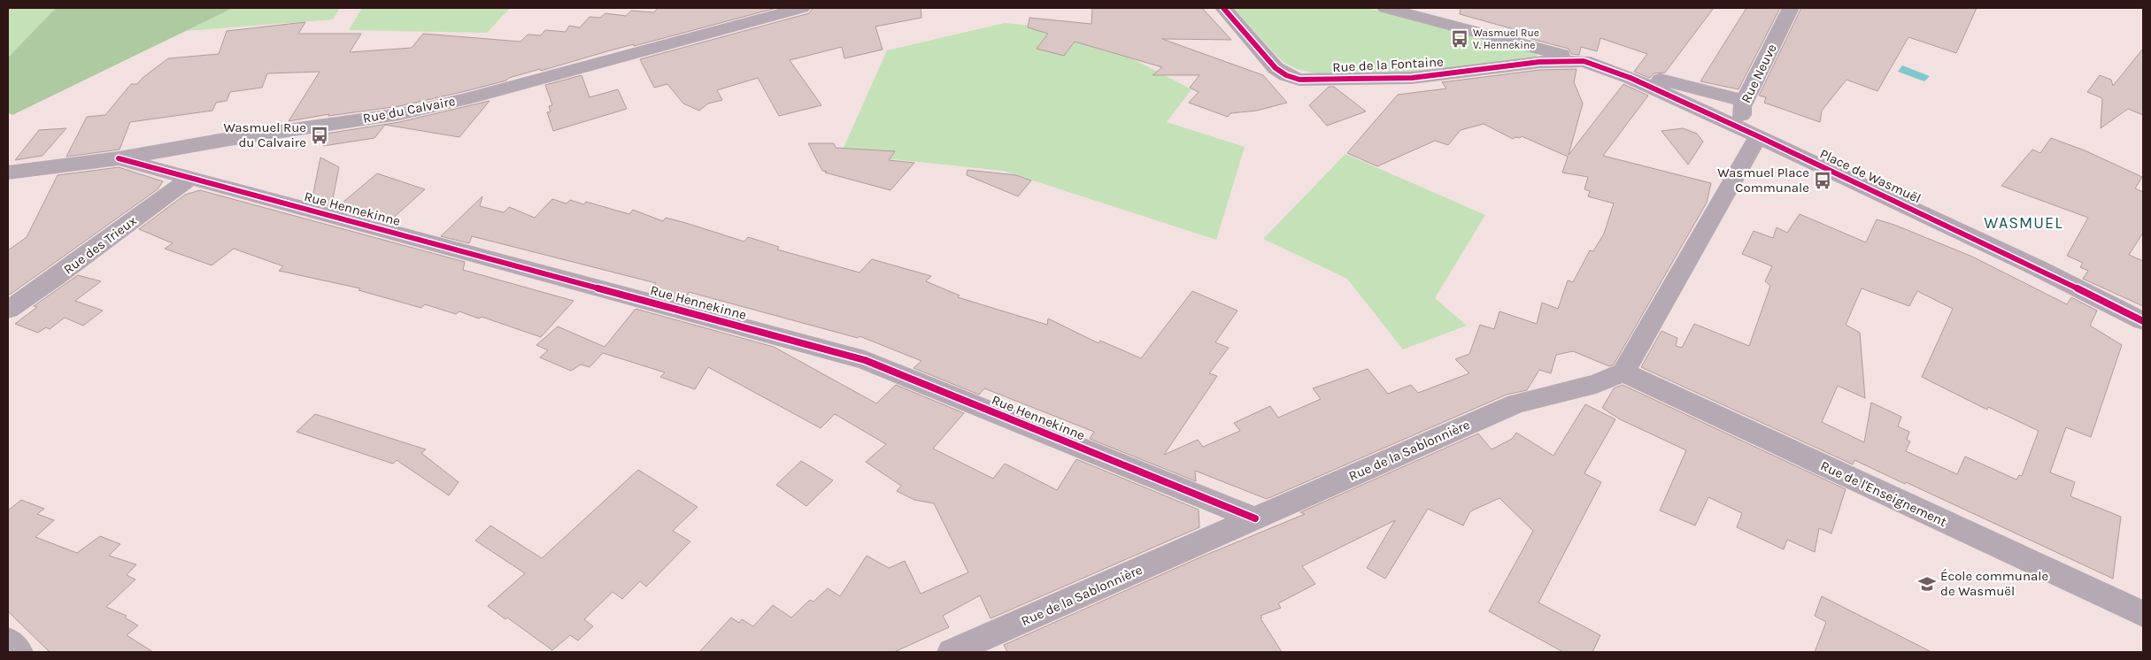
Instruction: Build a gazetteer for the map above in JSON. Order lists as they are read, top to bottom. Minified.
{"streets":{"street":["Rue de la Fontaine","Rue Neuve","Rue du Calvaire","Place de Wasmuël","Rue Hennekinne","Rue des Trieux","Rue de la Sablonnière","Rue de l'Enseignement"]},"crossings":[["Rue de la Fontaine","Place de Wasmuël"],["Rue Neuve","Place de Wasmuël"],["Rue du Calvaire","Rue Hennekinne"],["Rue Hennekinne","Rue des Trieux"],["Rue Hennekinne","Rue de la Sablonnière"],["Rue de la Sablonnière","Rue de l'Enseignement"]],"districts":["WASMUEL"],"places":{"bus stop":["Wasmuel Rue V. Hennekine","Wasmuel Rue du Calvaire","Wasmuel Place Communale"],"school or university":["École communale de Wasmuël"]}}
